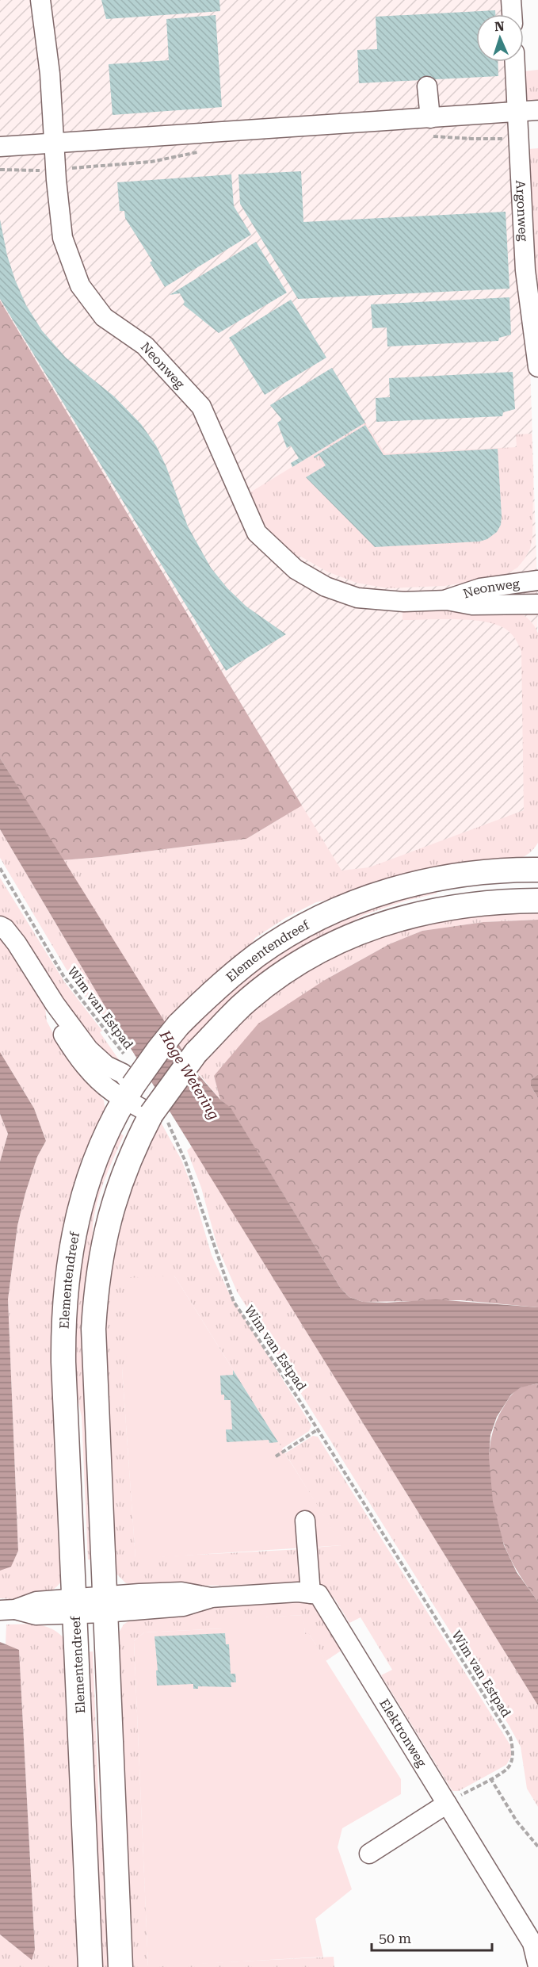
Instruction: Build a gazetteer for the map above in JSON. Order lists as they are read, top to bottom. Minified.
{"streets":{"main road":["Elementendreef"],"street":["Argonweg","Neonweg","Elektronweg"],"path":["Wim van Estpad"]},"crossings":[["Elementendreef","Wim van Estpad"],["Wim van Estpad","Elektronweg"]],"water":["Hoge Wetering"],"scale_bar":"50 m","north":"top"}
